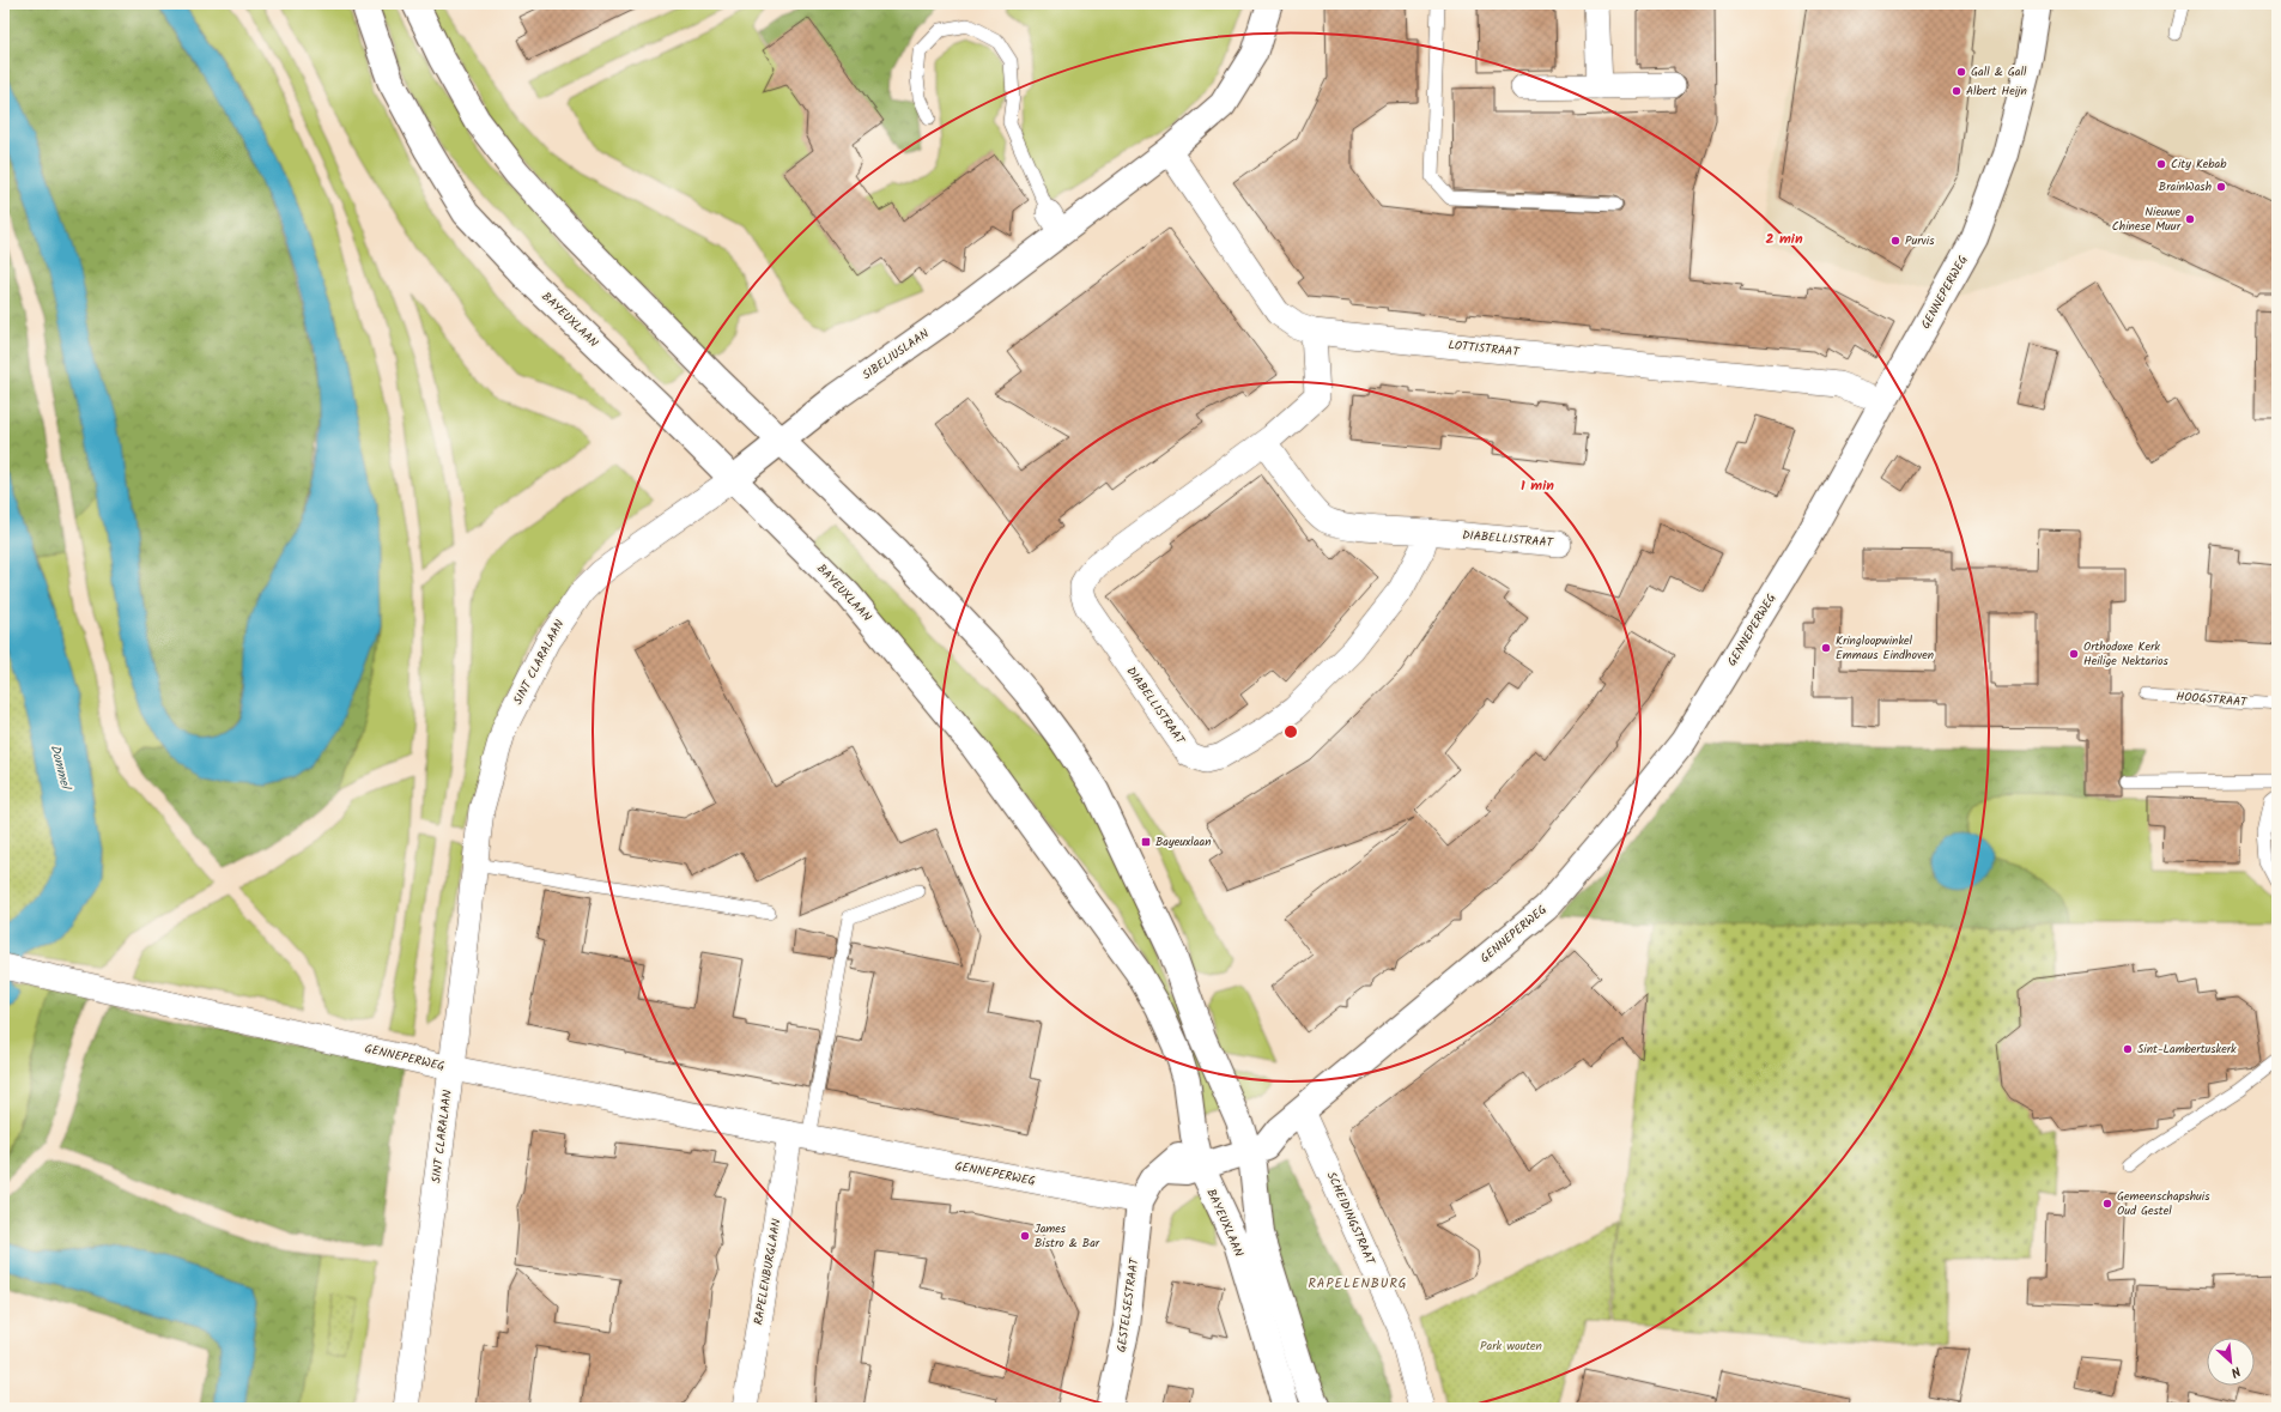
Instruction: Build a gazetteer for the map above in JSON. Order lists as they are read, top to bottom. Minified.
{"streets":{"main road":["GENNEPERWEG","BAYEUXLAAN","SIBELIUSLAAN","GESTELSESTRAAT"],"street":["LOTTISTRAAT","DIABELLISTRAAT","SINT CLARALAAN","SCHEIDINGSTRAAT","RAPELENBURGLAAN"],"lane":["HOOGSTRAAT"]},"crossings":[["GENNEPERWEG","BAYEUXLAAN"],["GENNEPERWEG","LOTTISTRAAT"],["GENNEPERWEG","SINT CLARALAAN"],["GENNEPERWEG","SCHEIDINGSTRAAT"],["GENNEPERWEG","RAPELENBURGLAAN"],["GENNEPERWEG","GESTELSESTRAAT"],["BAYEUXLAAN","SIBELIUSLAAN"],["BAYEUXLAAN","SINT CLARALAAN"],["LOTTISTRAAT","SIBELIUSLAAN"],["LOTTISTRAAT","DIABELLISTRAAT"],["SIBELIUSLAAN","SINT CLARALAAN"]],"districts":["RAPELENBURG"],"water":["Dommel"],"parks":["Park wouten"],"places":{"other":["Gall & Gall","Albert Heijn","City Kebab","BrainWash","Nieuwe Chinese Muur","Purvis","Kringloopwinkel Emmaus Eindhoven","Orthodoxe Kerk Heilige Nektarios","Sint-Lambertuskerk","Gemeenschapshuis Oud Gestel","James Bistro & Bar"],"transit":["Bayeuxlaan"]},"north":"bottom right","rings":["2 min","1 min"]}
